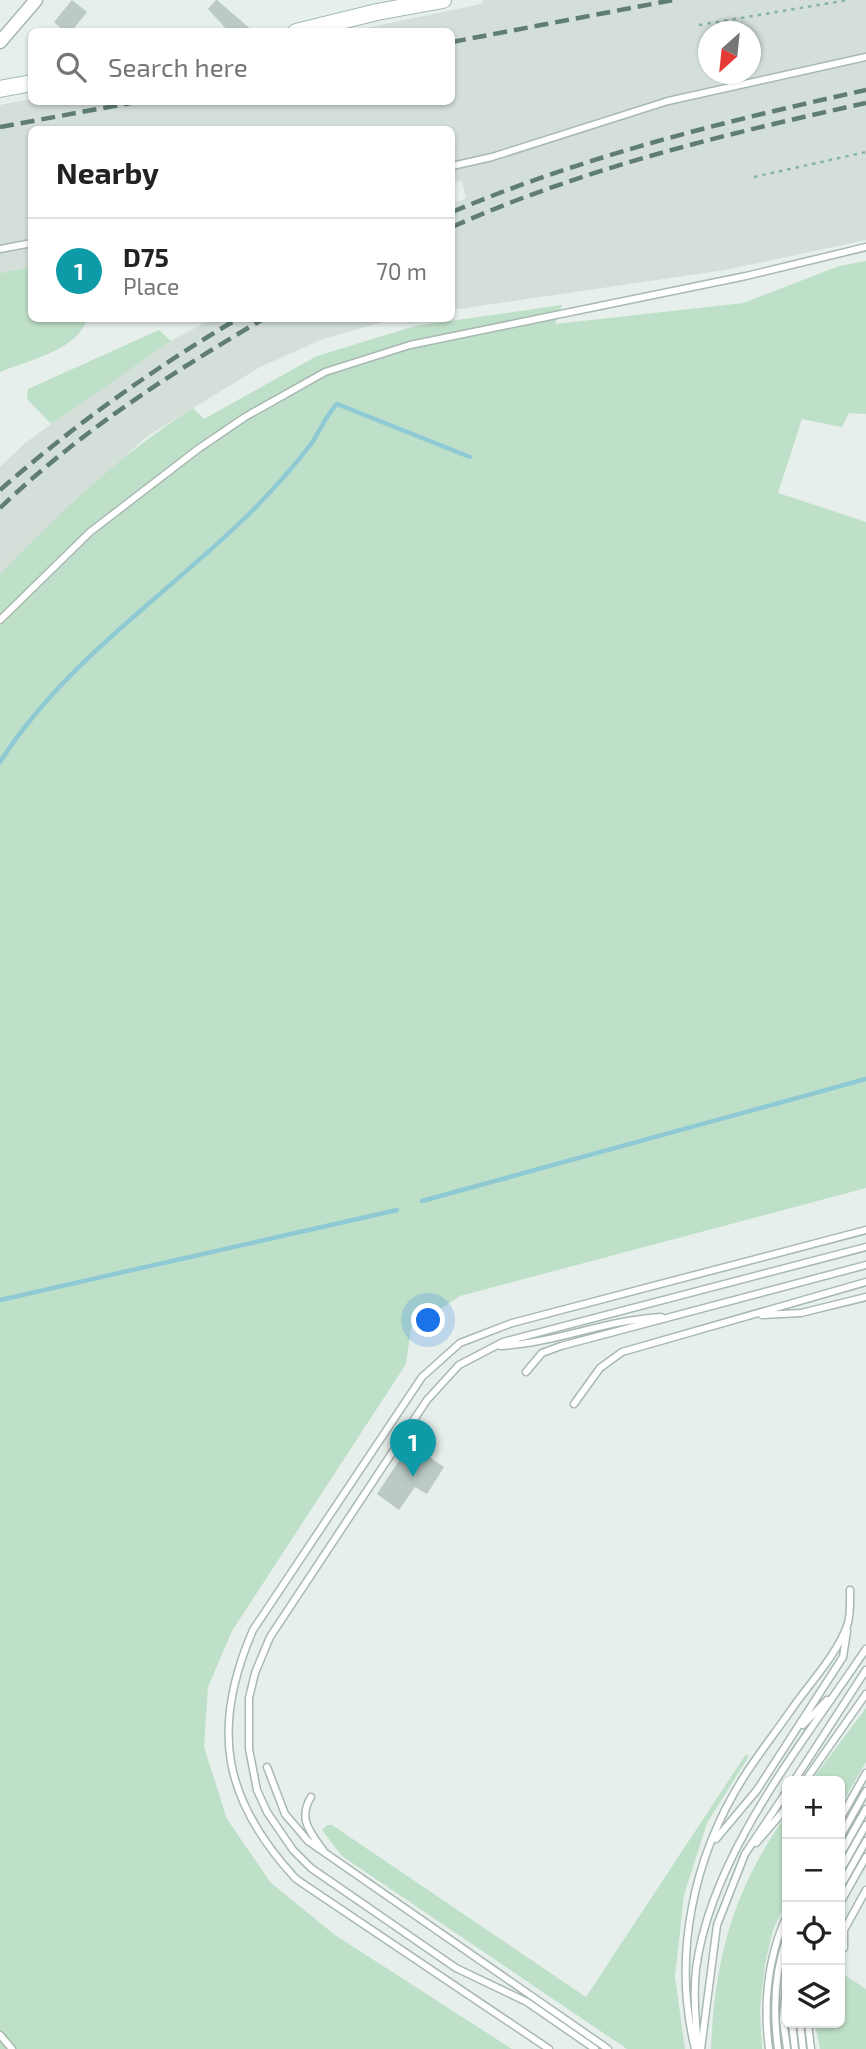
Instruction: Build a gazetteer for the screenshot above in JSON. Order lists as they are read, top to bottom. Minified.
{"north":"bottom left","page":{"search":"Search here","heading":"Nearby","list":[{"mark":"1","name":"D75","note":"Place","value":"70 m"}],"pins":"1","map_buttons":["+","−"]}}
